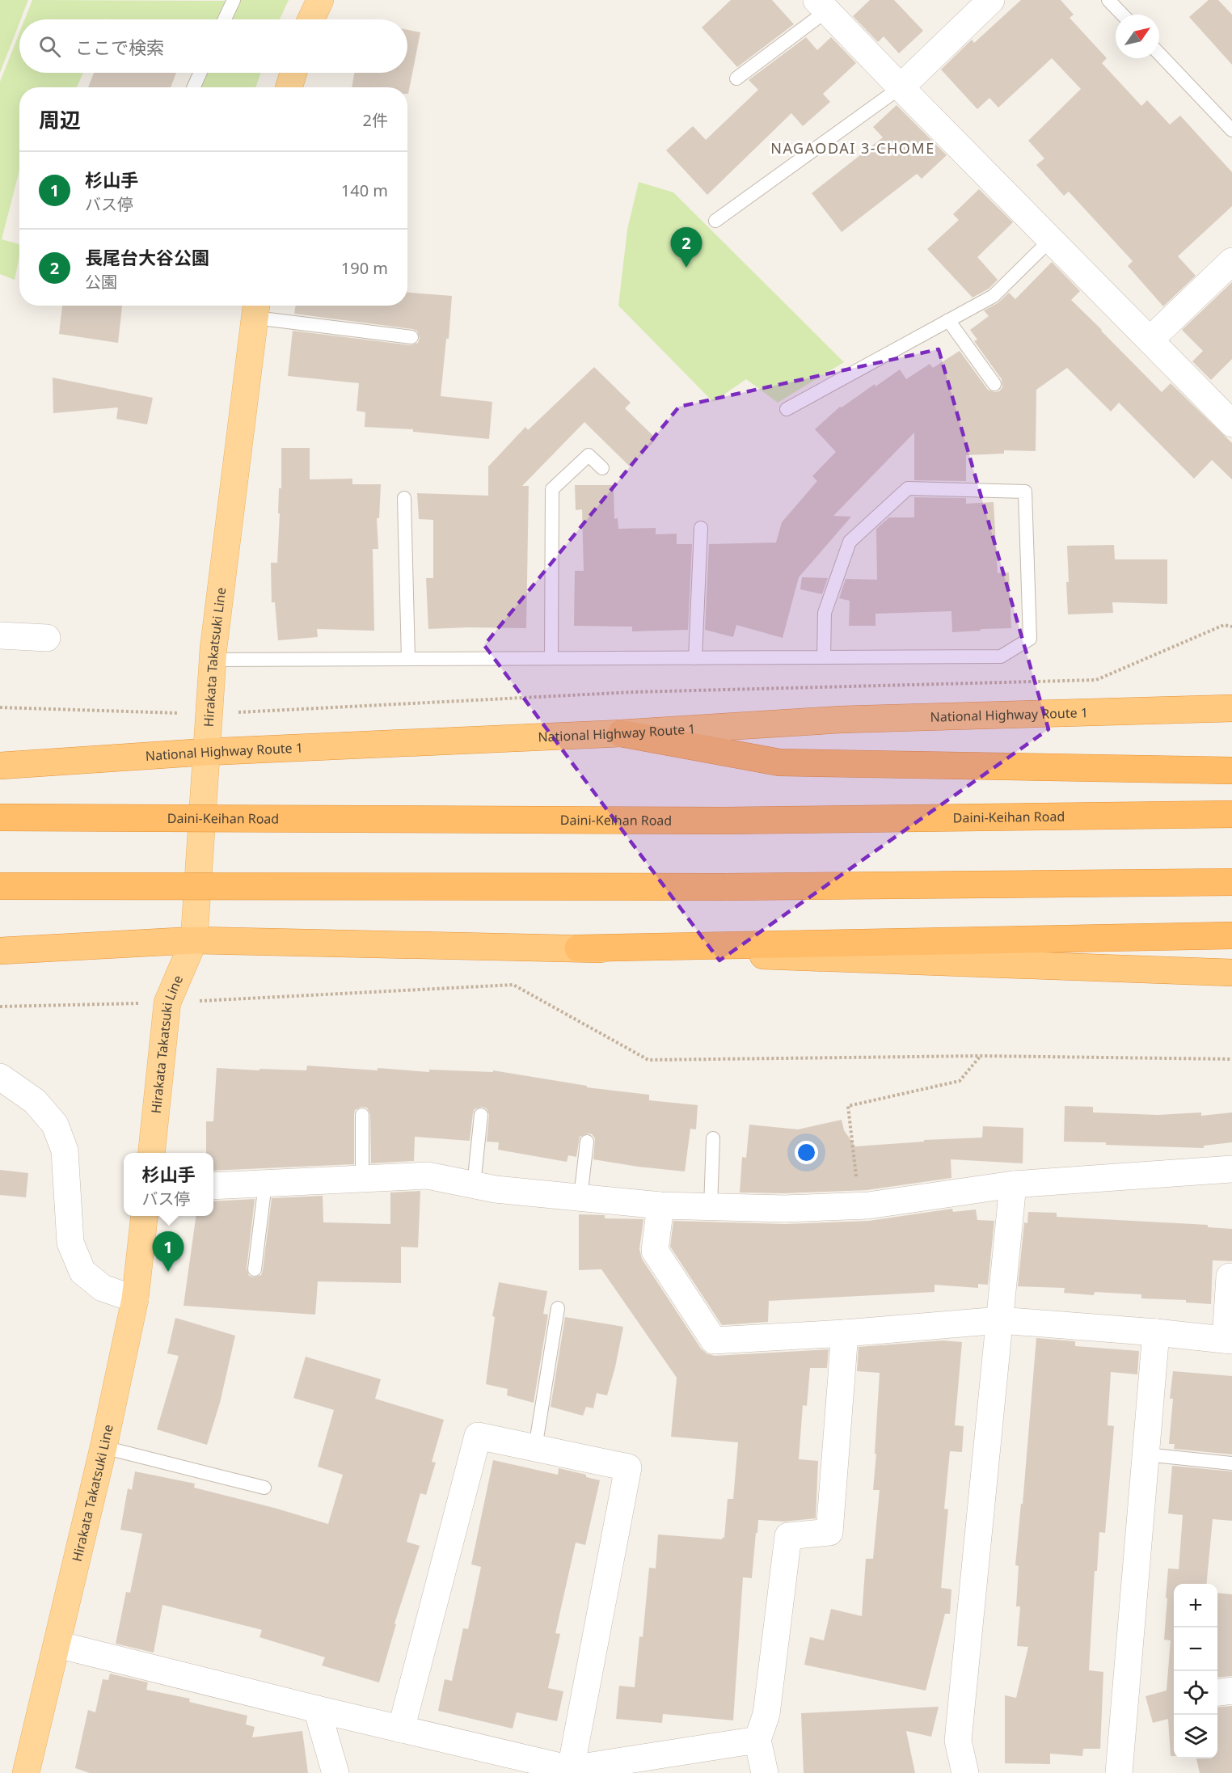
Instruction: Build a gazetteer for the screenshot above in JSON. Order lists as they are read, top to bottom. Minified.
{"streets":{"highway":["National Highway Route 1","Daini-Keihan Road"],"main road":["Hirakata Takatsuki Line"]},"crossings":[["Hirakata Takatsuki Line","National Highway Route 1"]],"districts":["NAGAODAI 3-CHOME"],"north":"top right","page":{"search":"ここで検索","heading":["周辺","2件"],"list":[{"mark":"1","name":"杉山手","note":"バス停","value":"140 m"},{"mark":"2","name":"長尾台大谷公園","note":"公園","value":"190 m"}],"pins":["2","1"],"popup":["杉山手","バス停"],"map_buttons":["+","−"]}}
